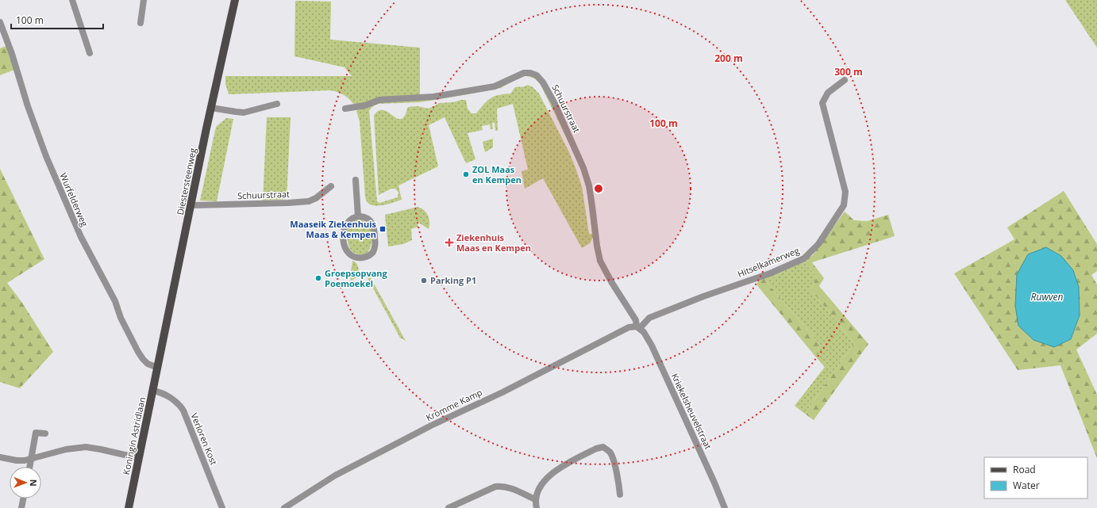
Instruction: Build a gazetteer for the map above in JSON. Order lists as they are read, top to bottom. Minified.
{"streets":{"main road":["Diestersteenweg","Koningin Astridlaan"],"street":["Schuurstraat","Wurfelderweg","Hitselkamerweg","Kromme Kamp","Kriekelsheuvelstraat","Verloren Kost"]},"crossings":[["Schuurstraat","Diestersteenweg"],["Schuurstraat","Hitselkamerweg"],["Schuurstraat","Kromme Kamp"],["Schuurstraat","Kriekelsheuvelstraat"],["Diestersteenweg","Wurfelderweg"],["Diestersteenweg","Koningin Astridlaan"],["Wurfelderweg","Koningin Astridlaan"],["Hitselkamerweg","Kromme Kamp"],["Hitselkamerweg","Kriekelsheuvelstraat"],["Kromme Kamp","Kriekelsheuvelstraat"],["Koningin Astridlaan","Verloren Kost"]],"water":["Ruwven"],"places":{"other":["ZOL Maas en Kempen","Groepsopvang Poemoekel","Parking P1"],"transit":["Maaseik Ziekenhuis Maas & Kempen"],"health":["Ziekenhuis Maas en Kempen"]},"legend":["Road","Water"],"scale_bar":"100 m","north":"right","rings":["200 m","300 m","100 m"]}
